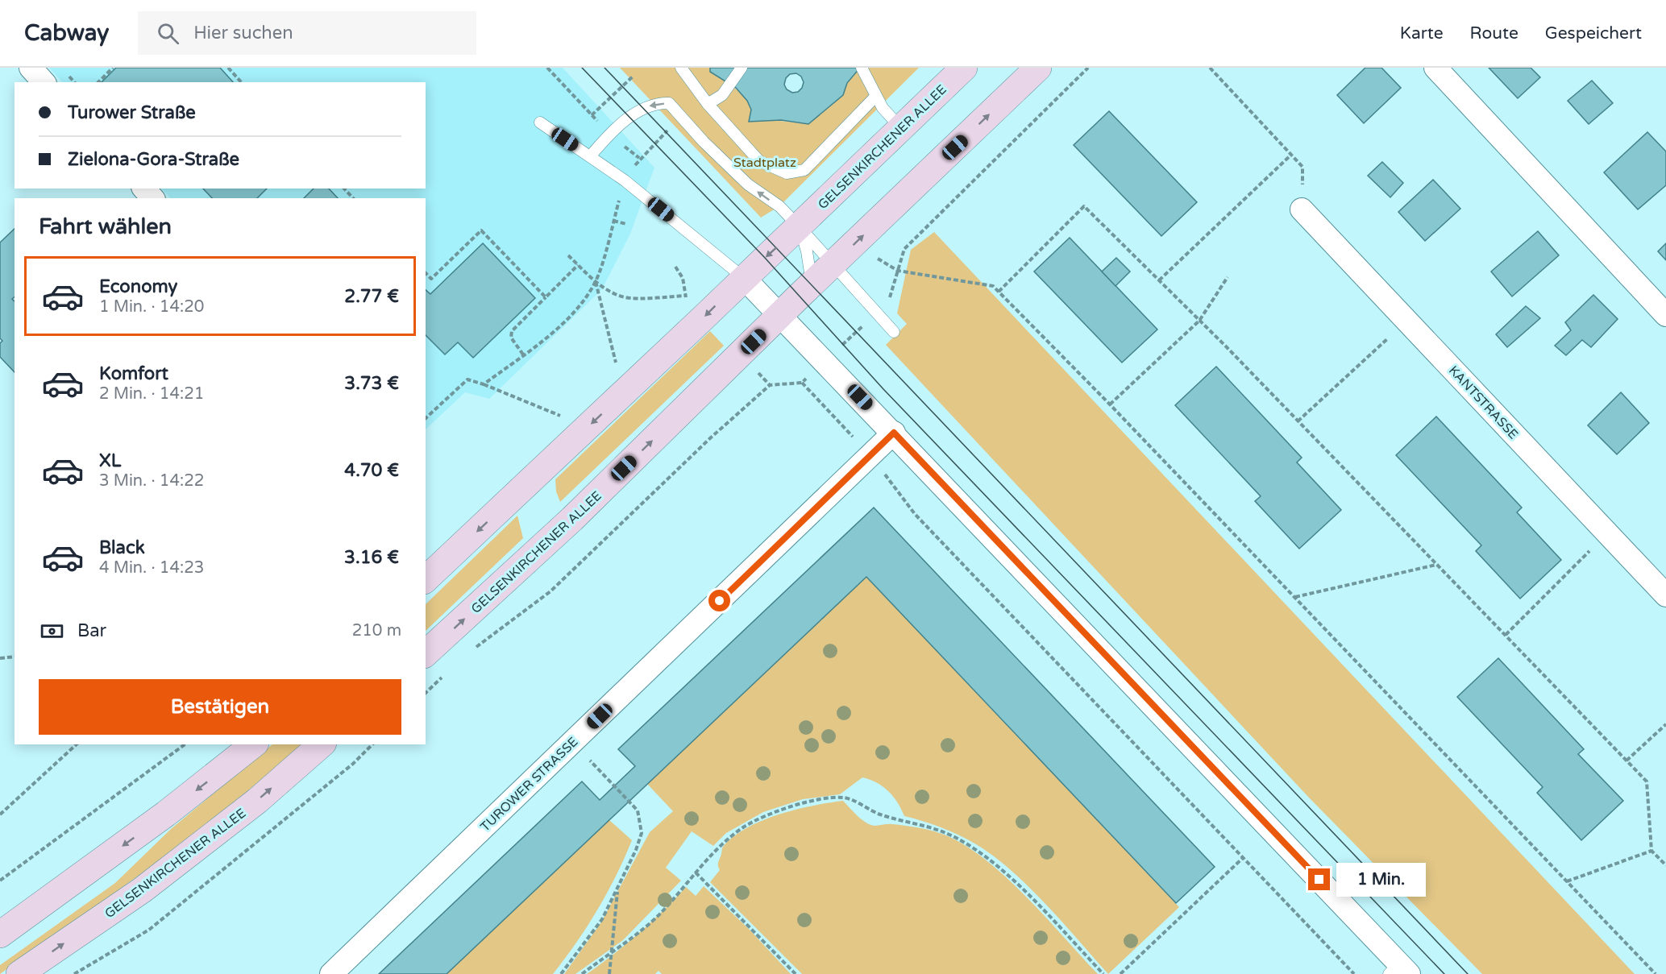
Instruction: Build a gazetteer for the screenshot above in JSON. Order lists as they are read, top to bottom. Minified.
{"streets":{"main road":["GELSENKIRCHENER ALLEE"],"street":["KANTSTRASSE","TUROWER STRASSE"]},"parks":["Stadtplatz"],"page":{"header":"Cabway","search":"Hier suchen","nav":["Karte","Route","Gespeichert"],"banner":["Turower Straße","Zielona-Gora-Straße"],"heading":"Fahrt wählen","list":[{"name":"Economy","note":"1 Min. · 14:20","value":"2.77 €"},{"name":"Komfort","note":"2 Min. · 14:21","value":"3.73 €"},{"name":"XL","note":"3 Min. · 14:22","value":"4.70 €"},{"name":"Black","note":"4 Min. · 14:23","value":"3.16 €"}],"pay":["Bar","210 m"],"buttons":"Bestätigen","bubble":"1 Min."}}
